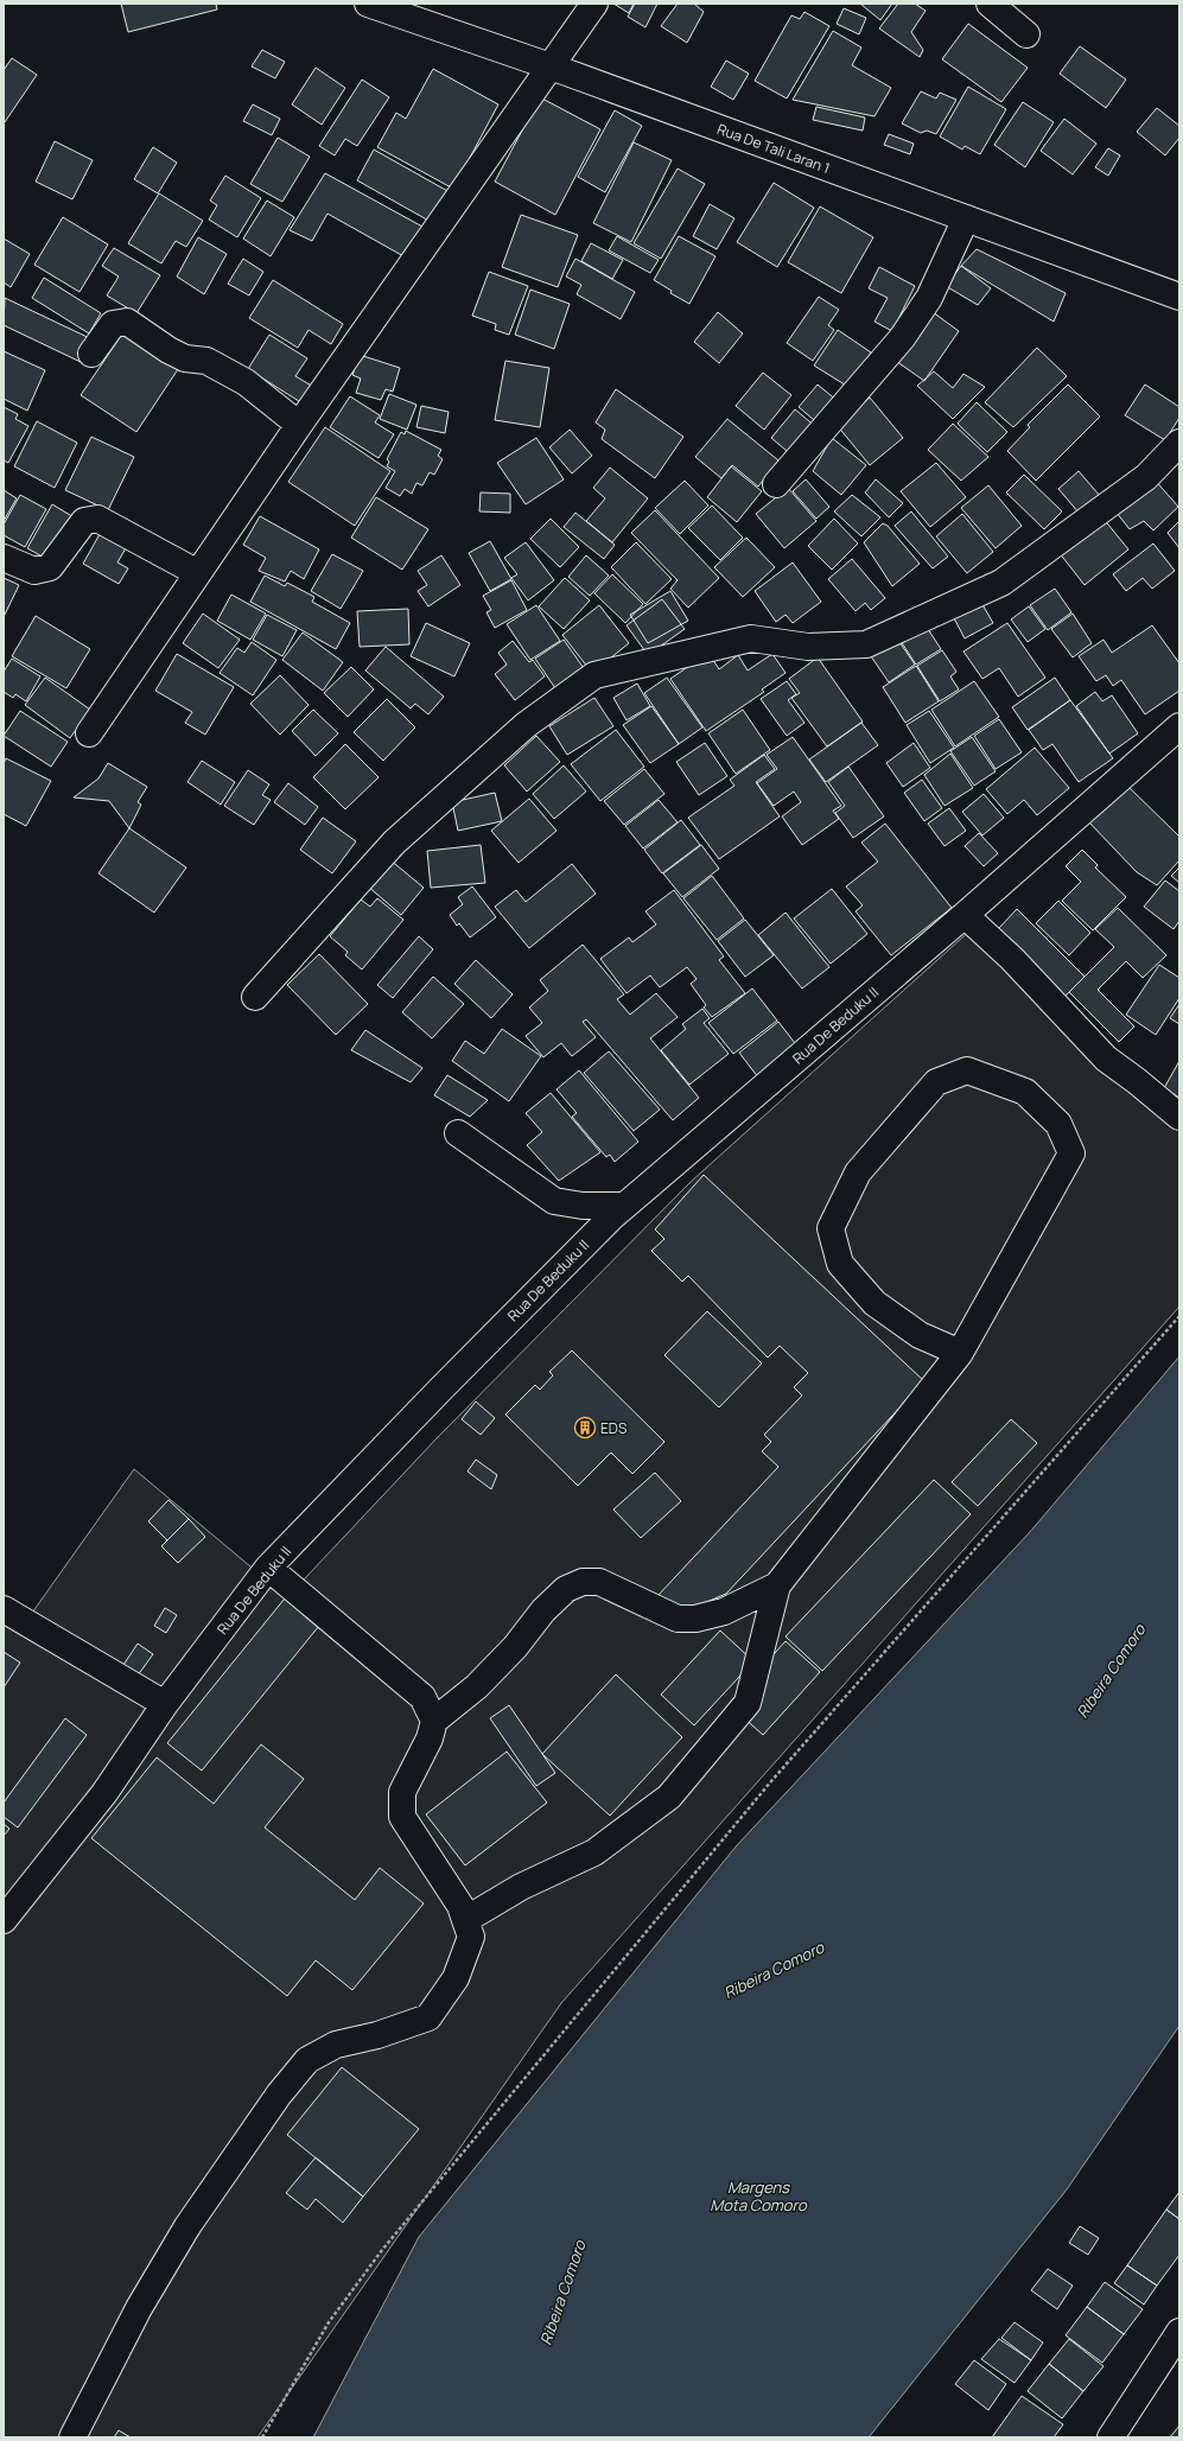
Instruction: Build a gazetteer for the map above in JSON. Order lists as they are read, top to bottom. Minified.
{"streets":{"street":["Rua De Tali Laran 1","Rua De Beduku II"]},"water":["Ribeira Comoro","Margens Mota Comoro"],"places":{"building":["EDS"]}}
